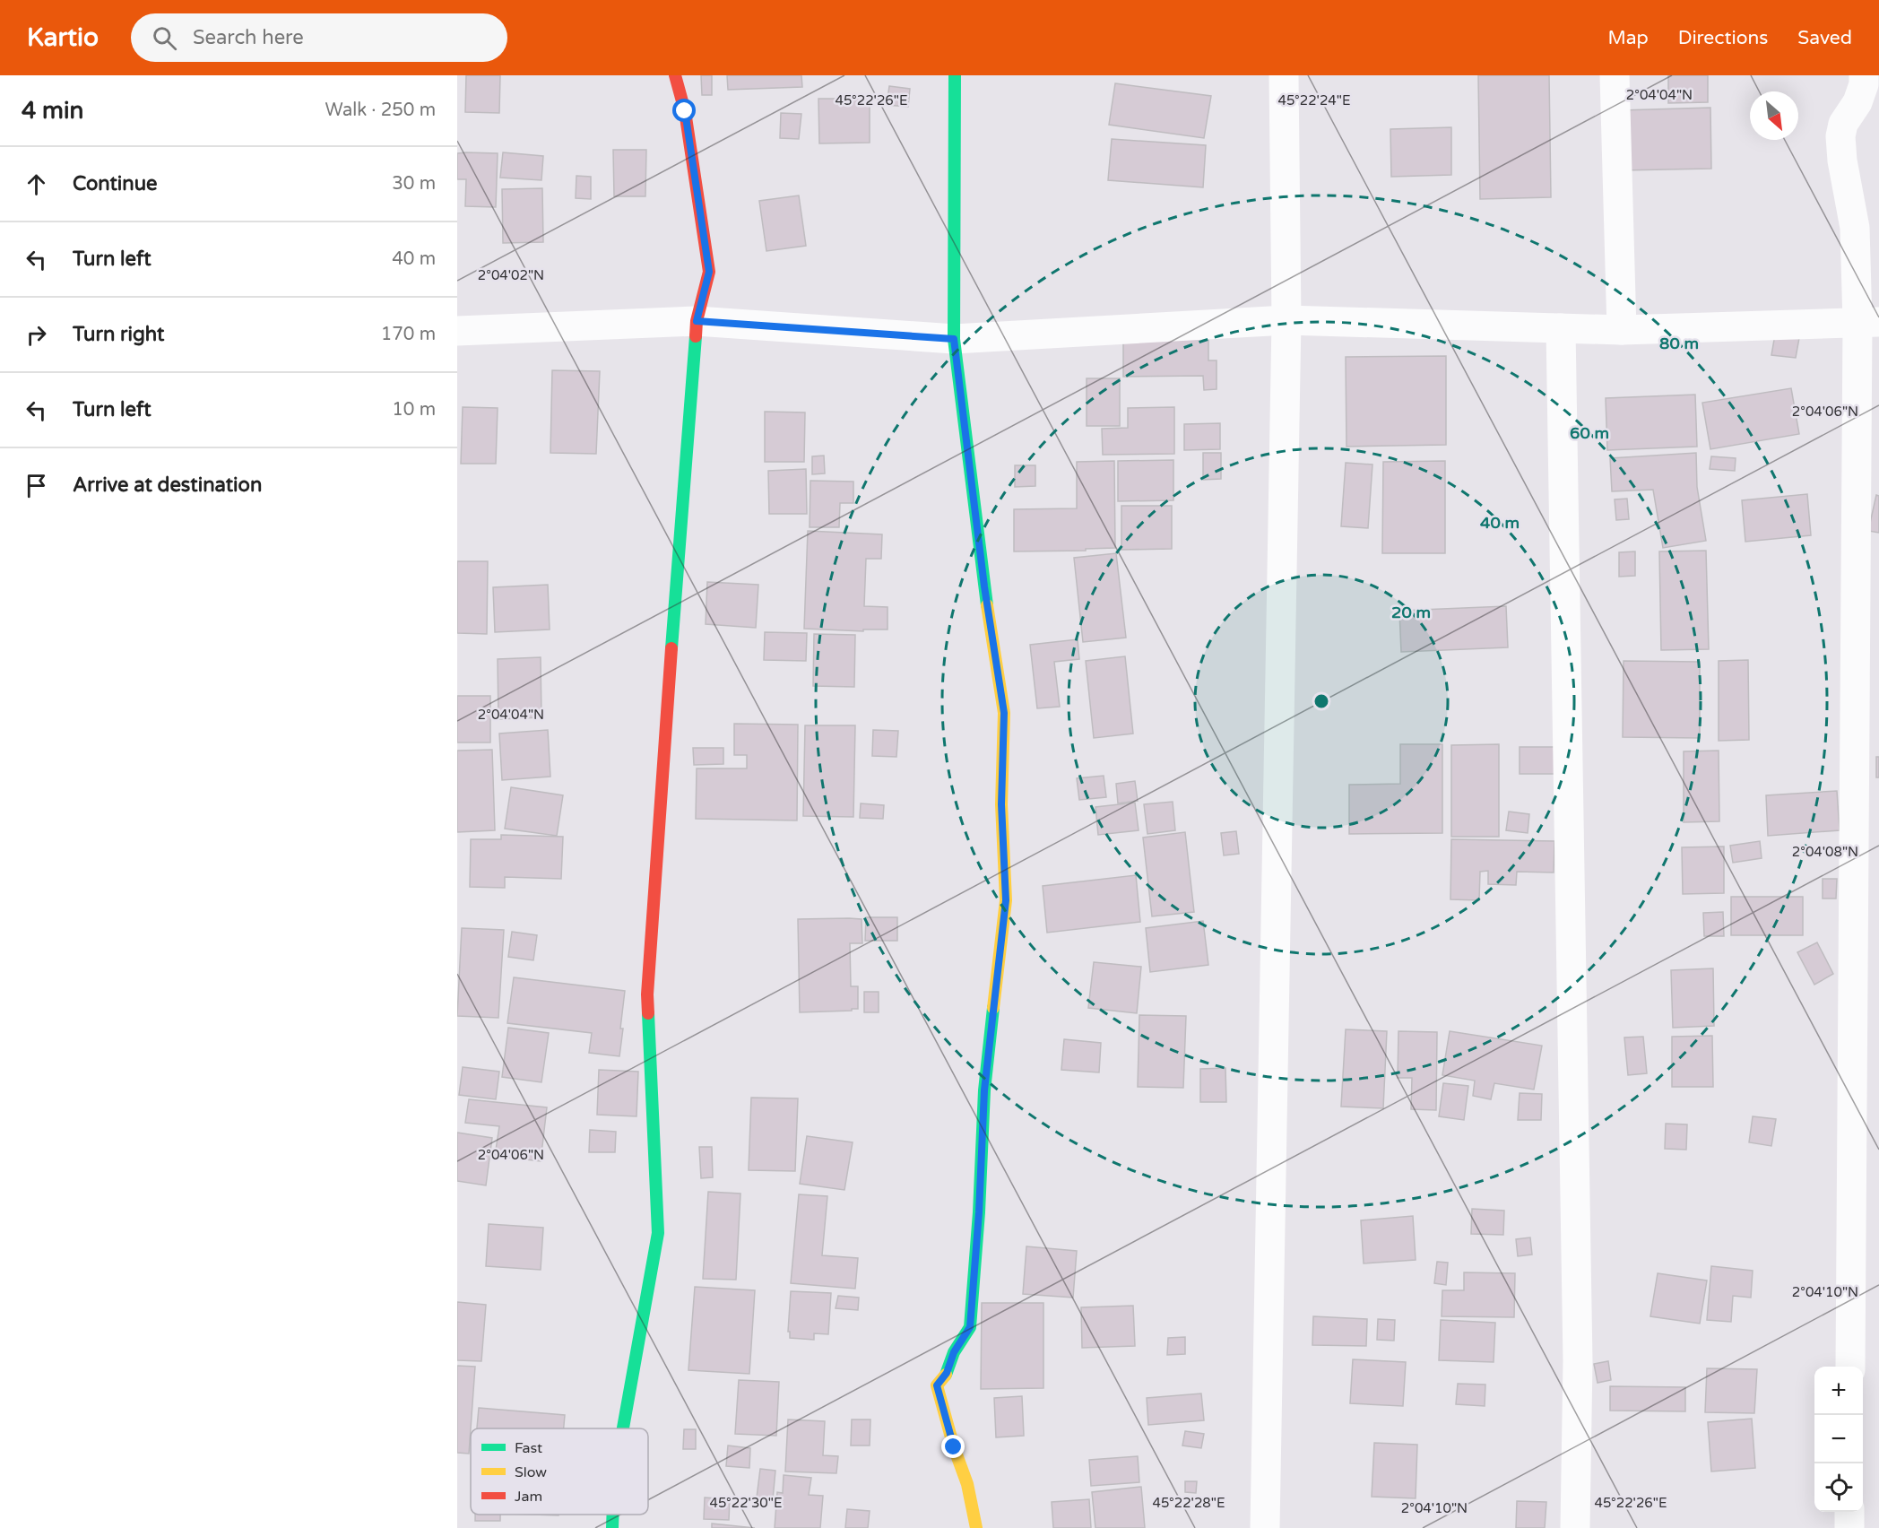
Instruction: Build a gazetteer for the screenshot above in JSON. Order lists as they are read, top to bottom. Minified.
{"legend":["Fast","Slow","Jam"],"north":"bottom right","page":{"header":"Kartio","search":"Search here","nav":["Map","Directions","Saved"],"heading":["4 min","Walk · 250 m"],"list":[["Continue","30 m"],["Turn left","40 m"],["Turn right","170 m"],["Turn left","10 m"],"Arrive at destination"],"map_buttons":["+","−"]},"coordinates":["2°04'04\"N","45°22'26\"E","45°22'24\"E","2°04'02\"N","2°04'06\"N","2°04'08\"N","2°04'10\"N","45°22'30\"E","45°22'28\"E"],"rings":["80 m","60 m","40 m","20 m"]}
